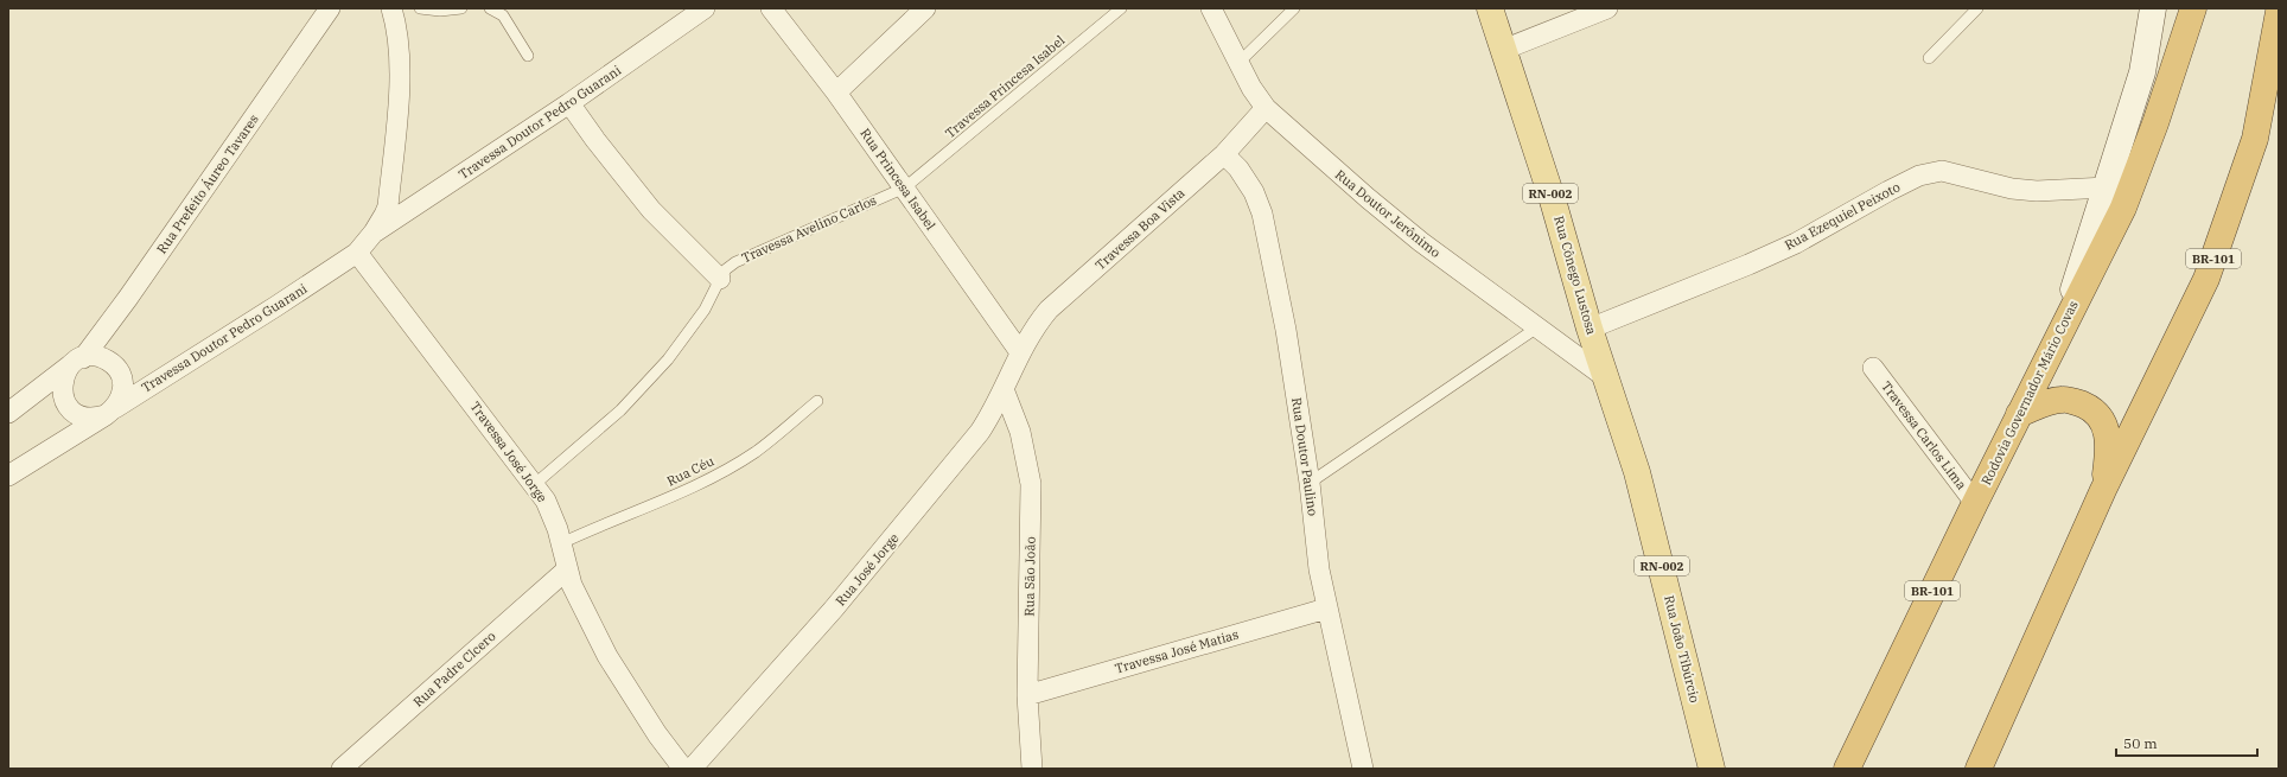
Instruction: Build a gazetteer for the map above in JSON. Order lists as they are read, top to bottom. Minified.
{"streets":{"highway":["BR-101","Rodovia Governador Mário Covas"],"main road":["RN-002","Rua Cônego Lustosa","Rua João Tibúrcio"],"street":["Travessa Doutor Pedro Guarani","Rua Princesa Isabel","Rua Prefeito Áureo Tavares","Rua Doutor Jerônimo","Rua Ezequiel Peixoto","Travessa Boa Vista","Travessa Carlos Lima","Travessa José Jorge","Rua Doutor Paulino","Rua José Jorge","Rua São João","Travessa José Matias","Rua Padre Clcero"],"lane":["Travessa Princesa Isabel","Travessa Avelino Carlos","Rua Céu"]},"crossings":[["Travessa Princesa Isabel","Rua Princesa Isabel"],["Travessa Princesa Isabel","Travessa Avelino Carlos"],["Travessa Doutor Pedro Guarani","Rua Prefeito Áureo Tavares"],["Travessa Doutor Pedro Guarani","Travessa José Jorge"],["Rua Princesa Isabel","Travessa Avelino Carlos"],["Rua Princesa Isabel","Travessa Boa Vista"],["Rua Princesa Isabel","Rua José Jorge"],["Rua Doutor Jerônimo","Travessa Boa Vista"],["Rua Doutor Jerônimo","Rua Cônego Lustosa"],["Rua Doutor Jerônimo","Rua João Tibúrcio"],["Rua Ezequiel Peixoto","Rua Cônego Lustosa"],["Travessa Avelino Carlos","Travessa José Jorge"],["Travessa Boa Vista","Rua Doutor Paulino"],["Travessa Boa Vista","Rua José Jorge"],["Rua Cônego Lustosa","Rua João Tibúrcio"],["Rodovia Governador Mário Covas","Travessa Carlos Lima"],["Travessa José Jorge","Rua Céu"],["Travessa José Jorge","Rua Padre Clcero"],["Rua Doutor Paulino","Travessa José Matias"],["Rua José Jorge","Rua São João"],["Rua São João","Travessa José Matias"]],"scale_bar":"50 m"}
